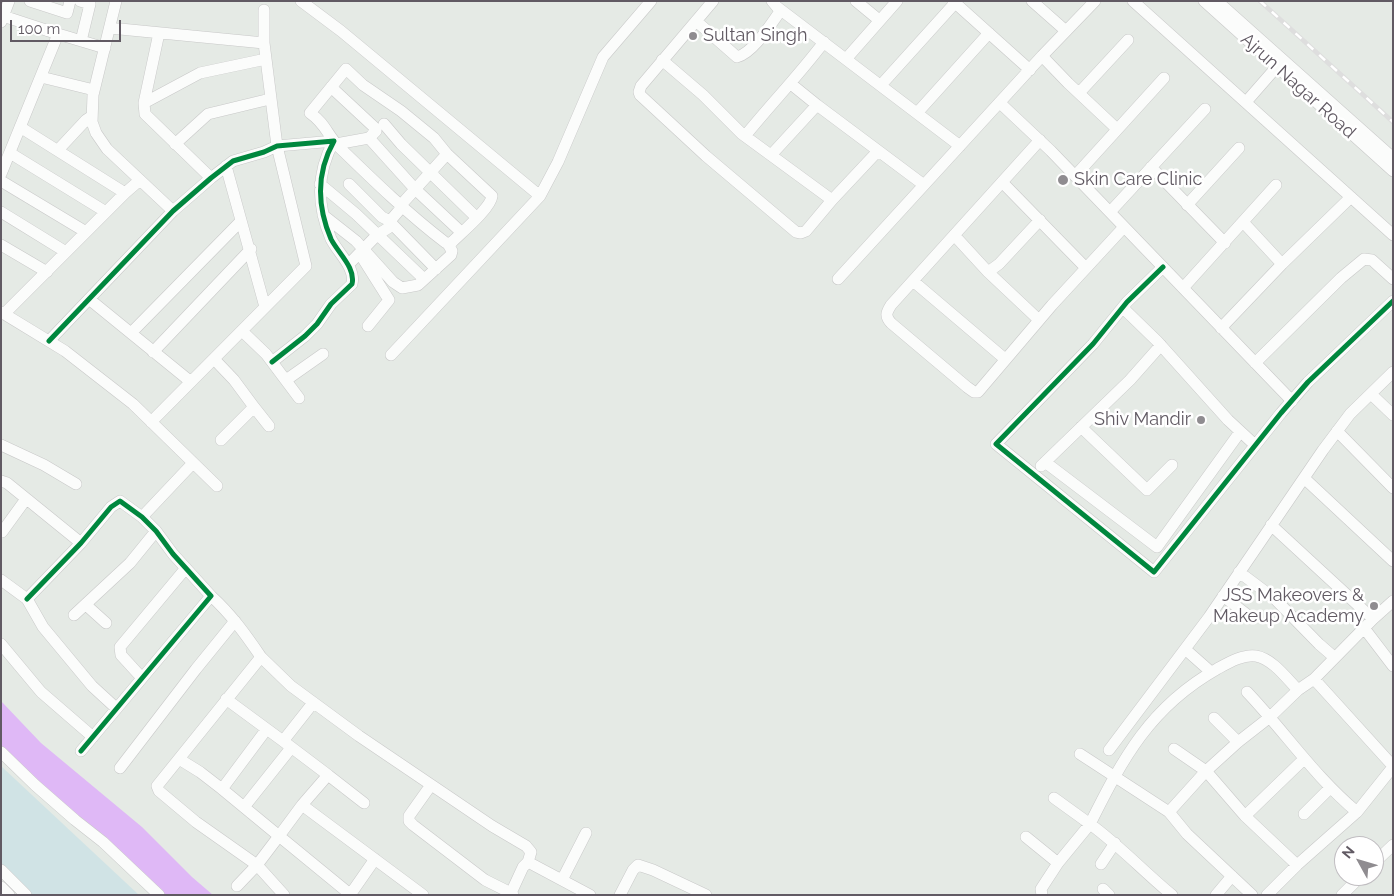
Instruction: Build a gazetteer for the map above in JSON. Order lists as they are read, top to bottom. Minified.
{"streets":{"street":["Ajrun Nagar Road"]},"places":["Sultan Singh","Skin Care Clinic","Shiv Mandir","JSS Makeovers & Makeup Academy"],"scale_bar":"100 m","north":"top left"}
